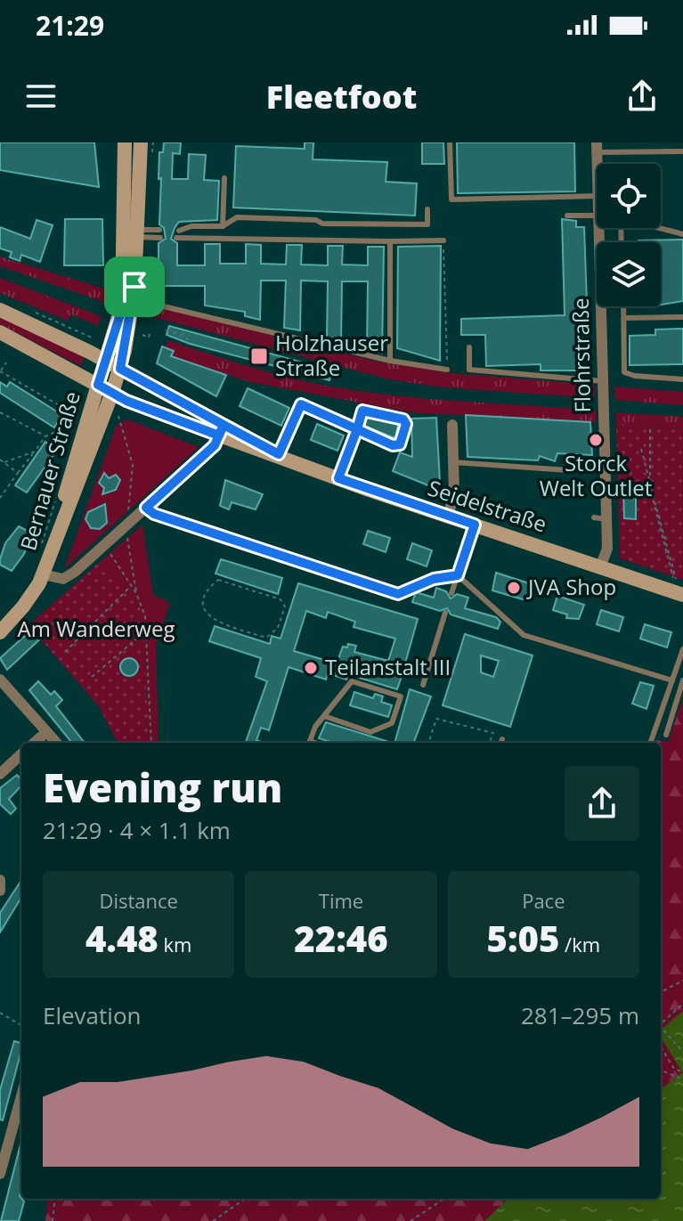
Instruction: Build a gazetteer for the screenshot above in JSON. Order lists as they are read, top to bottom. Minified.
{"streets":{"main road":["Bernauer Straße","Seidelstraße"],"street":["Flohrstraße"]},"crossings":[["Flohrstraße","Seidelstraße"],["Bernauer Straße","Seidelstraße"]],"parks":["Am Wanderweg"],"places":{"transit":["Holzhauser Straße"],"other":["Storck Welt Outlet","JVA Shop","Teilanstalt III"]},"page":{"status":"21:29","header":"Fleetfoot","heading":["Evening run","21:29 · 4 × 1.1 km"],"stats":[["Distance","4.48 km"],["Time","22:46"],["Pace","5:05 /km"]],"chart":["Elevation","281–295 m"]}}
